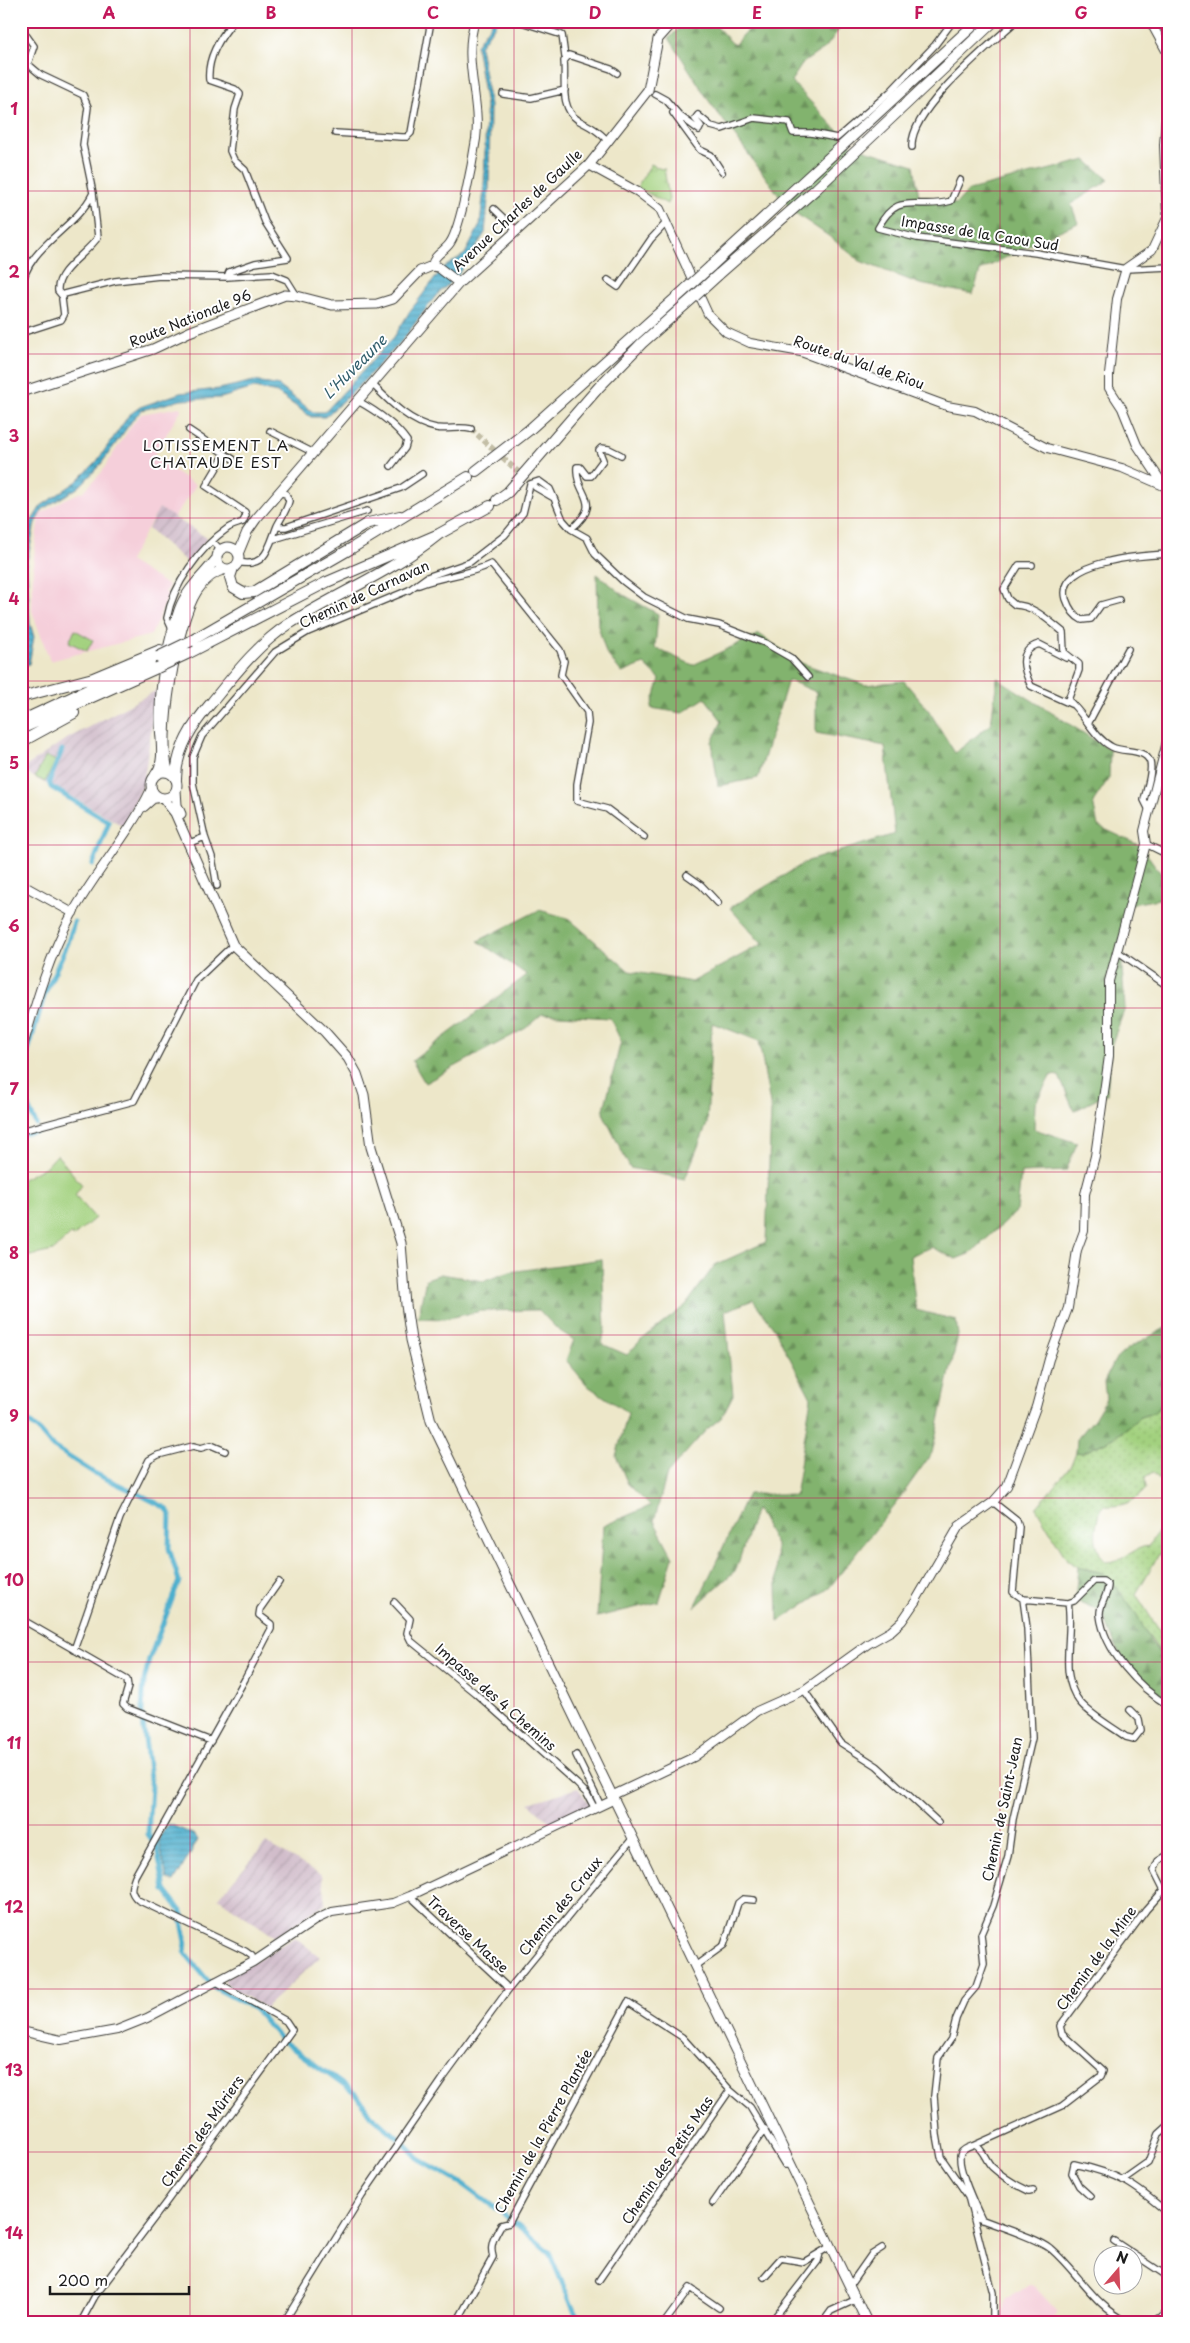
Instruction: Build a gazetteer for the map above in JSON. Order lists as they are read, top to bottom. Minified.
{"streets":{"main road":["Avenue Charles de Gaulle","Route Nationale 96"],"street":["Impasse de la Caou Sud","Route du Val de Riou","Chemin de Carnavan","Impasse des 4 Chemins","Chemin de Saint-Jean","Chemin des Craux","Traverse Masse","Chemin de la Mine","Chemin des Mûriers","Chemin de la Pierre Plantée","Chemin des Petits Mas"]},"crossings":[["Avenue Charles de Gaulle","Route du Val de Riou"],["Chemin des Craux","Traverse Masse"],["Chemin de la Pierre Plantée","Chemin des Petits Mas"]],"districts":["LOTISSEMENT LA CHATAUDE EST"],"water":["L'Huveaune"],"scale_bar":"200 m","north":"top","grid":{"columns":["A","B","C","D","E","F","G"],"rows":["1","2","3","4","5","6","7","8","9","10","11","12","13","14"]}}
